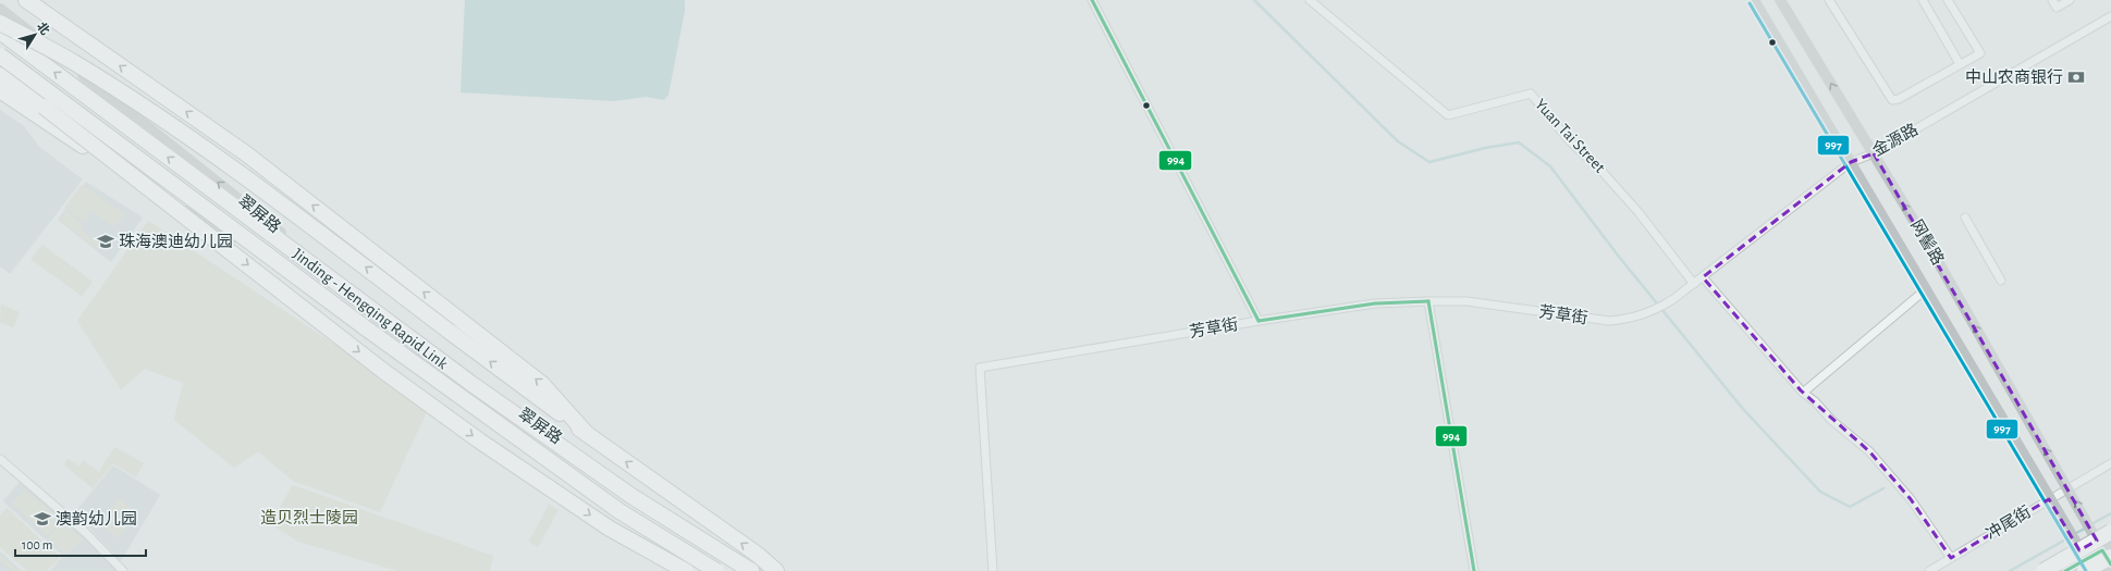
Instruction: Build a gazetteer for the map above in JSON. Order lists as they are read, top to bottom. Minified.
{"streets":{"highway":["Jinding - Hengqing Rapid Link"],"main road":["翠屏路","网髻路"],"street":["Yuan Tai Street","金源路","芳草街","冲尾街"]},"crossings":[["Yuan Tai Street","金源路"],["Yuan Tai Street","芳草街"],["金源路","网髻路"],["金源路","芳草街"],["网髻路","冲尾街"]],"parks":["造贝烈士陵园"],"places":{"bank":["中山农商银行"],"school or university":["珠海澳迪幼儿园","澳韵幼儿园"]},"lines":["transit line 994","transit line 997"],"scale_bar":"100 m","north":"top right"}
